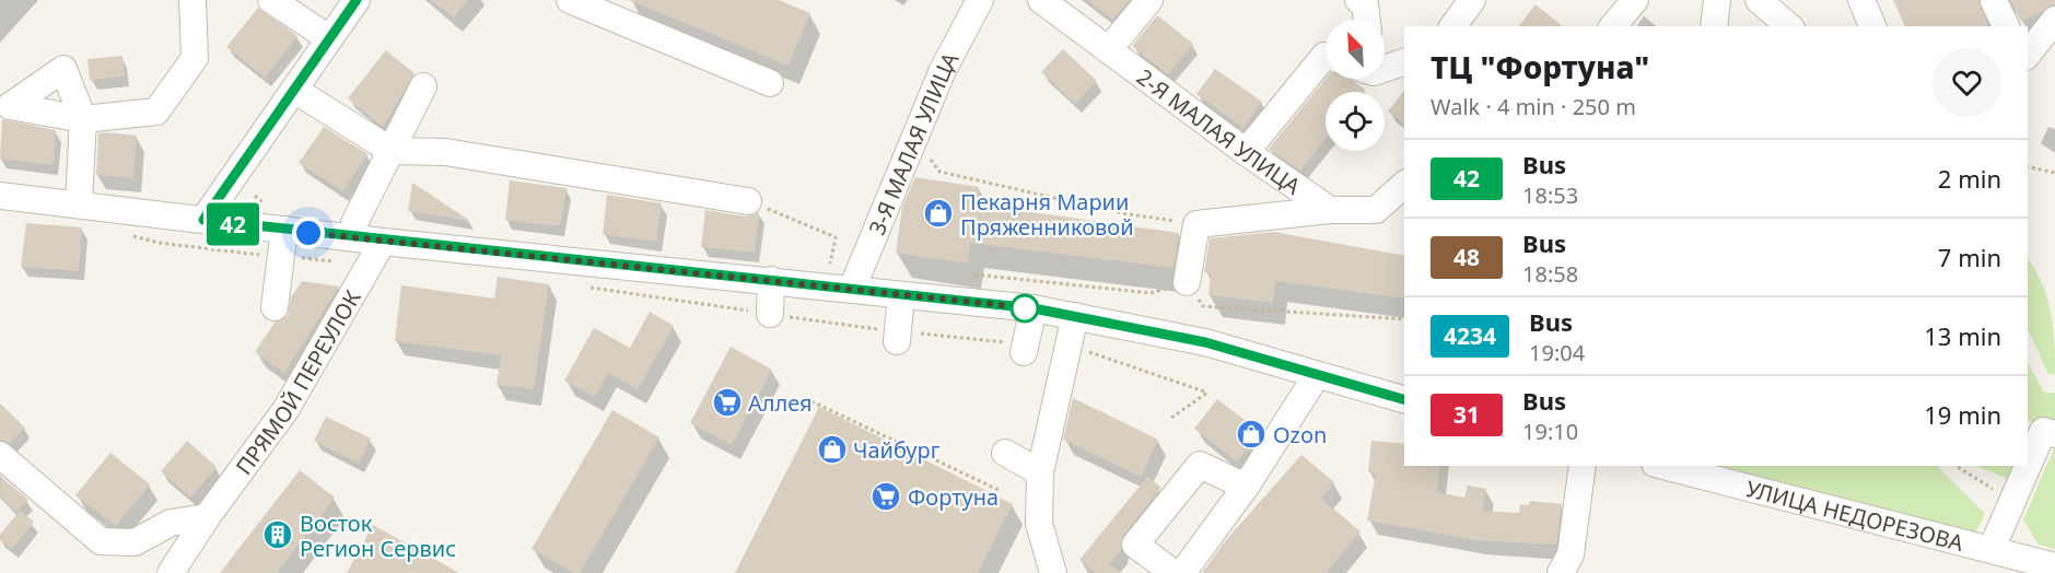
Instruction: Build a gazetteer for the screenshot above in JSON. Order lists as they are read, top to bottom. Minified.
{"streets":{"street":["2-Я МАЛАЯ УЛИЦА","3-Я МАЛАЯ УЛИЦА","ПРЯМОЙ ПЕРЕУЛОК","УЛИЦА НЕДОРЕЗОВА"]},"places":{"shop":["Пекарня Марии Пряженниковой","Ozon","Чайбург"],"supermarket":["Аллея","Фортуна"],"building":["Восток Регион Сервис"]},"lines":["bus line 42"],"north":"top left","page":{"on_map":"42","heading":["ТЦ \"Фортуна\"","Walk · 4 min · 250 m"],"list":[{"mark":"42","name":"Bus","note":"18:53","value":"2 min"},{"mark":"48","name":"Bus","note":"18:58","value":"7 min"},{"mark":"4234","name":"Bus","note":"19:04","value":"13 min"},{"mark":"31","name":"Bus","note":"19:10","value":"19 min"}]}}
